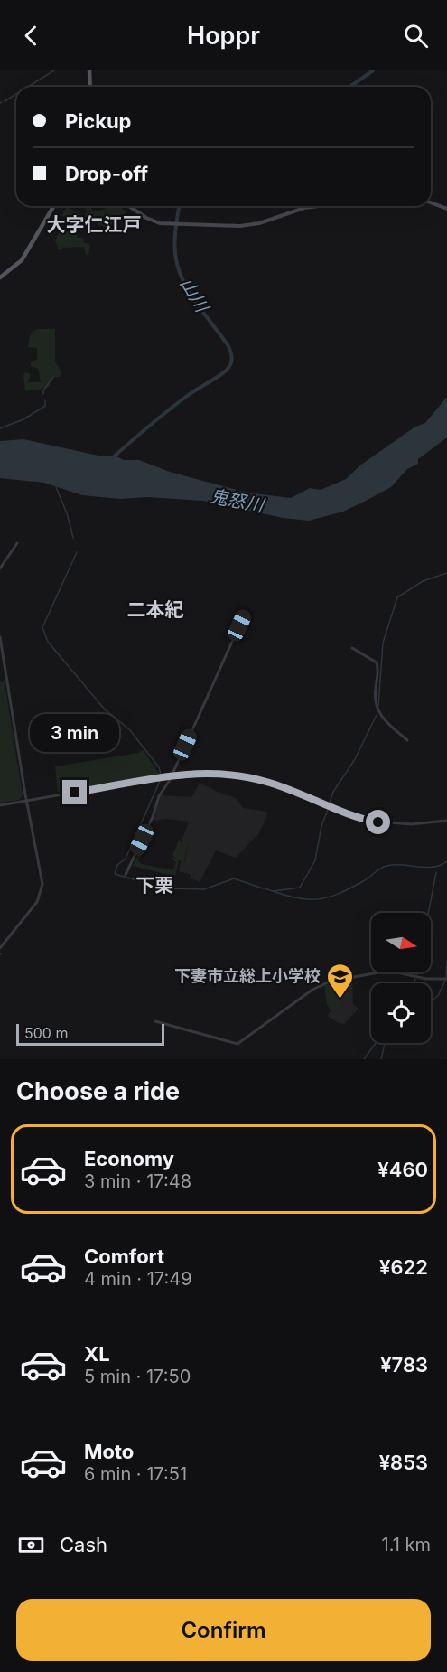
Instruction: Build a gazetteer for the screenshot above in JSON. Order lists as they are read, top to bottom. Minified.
{"districts":["大字仁江戸","二本紀","下栗"],"water":["山川","鬼怒川"],"places":{"school or university":["下妻市立総上小学校"]},"scale_bar":"500 m","north":"right","page":{"header":"Hoppr","banner":["Pickup","Drop-off"],"bubble":"3 min","scale":"500 m","heading":"Choose a ride","list":[{"name":"Economy","note":"3 min · 17:48","value":"¥460"},{"name":"Comfort","note":"4 min · 17:49","value":"¥622"},{"name":"XL","note":"5 min · 17:50","value":"¥783"},{"name":"Moto","note":"6 min · 17:51","value":"¥853"}],"pay":["Cash","1.1 km"],"buttons":"Confirm"}}
